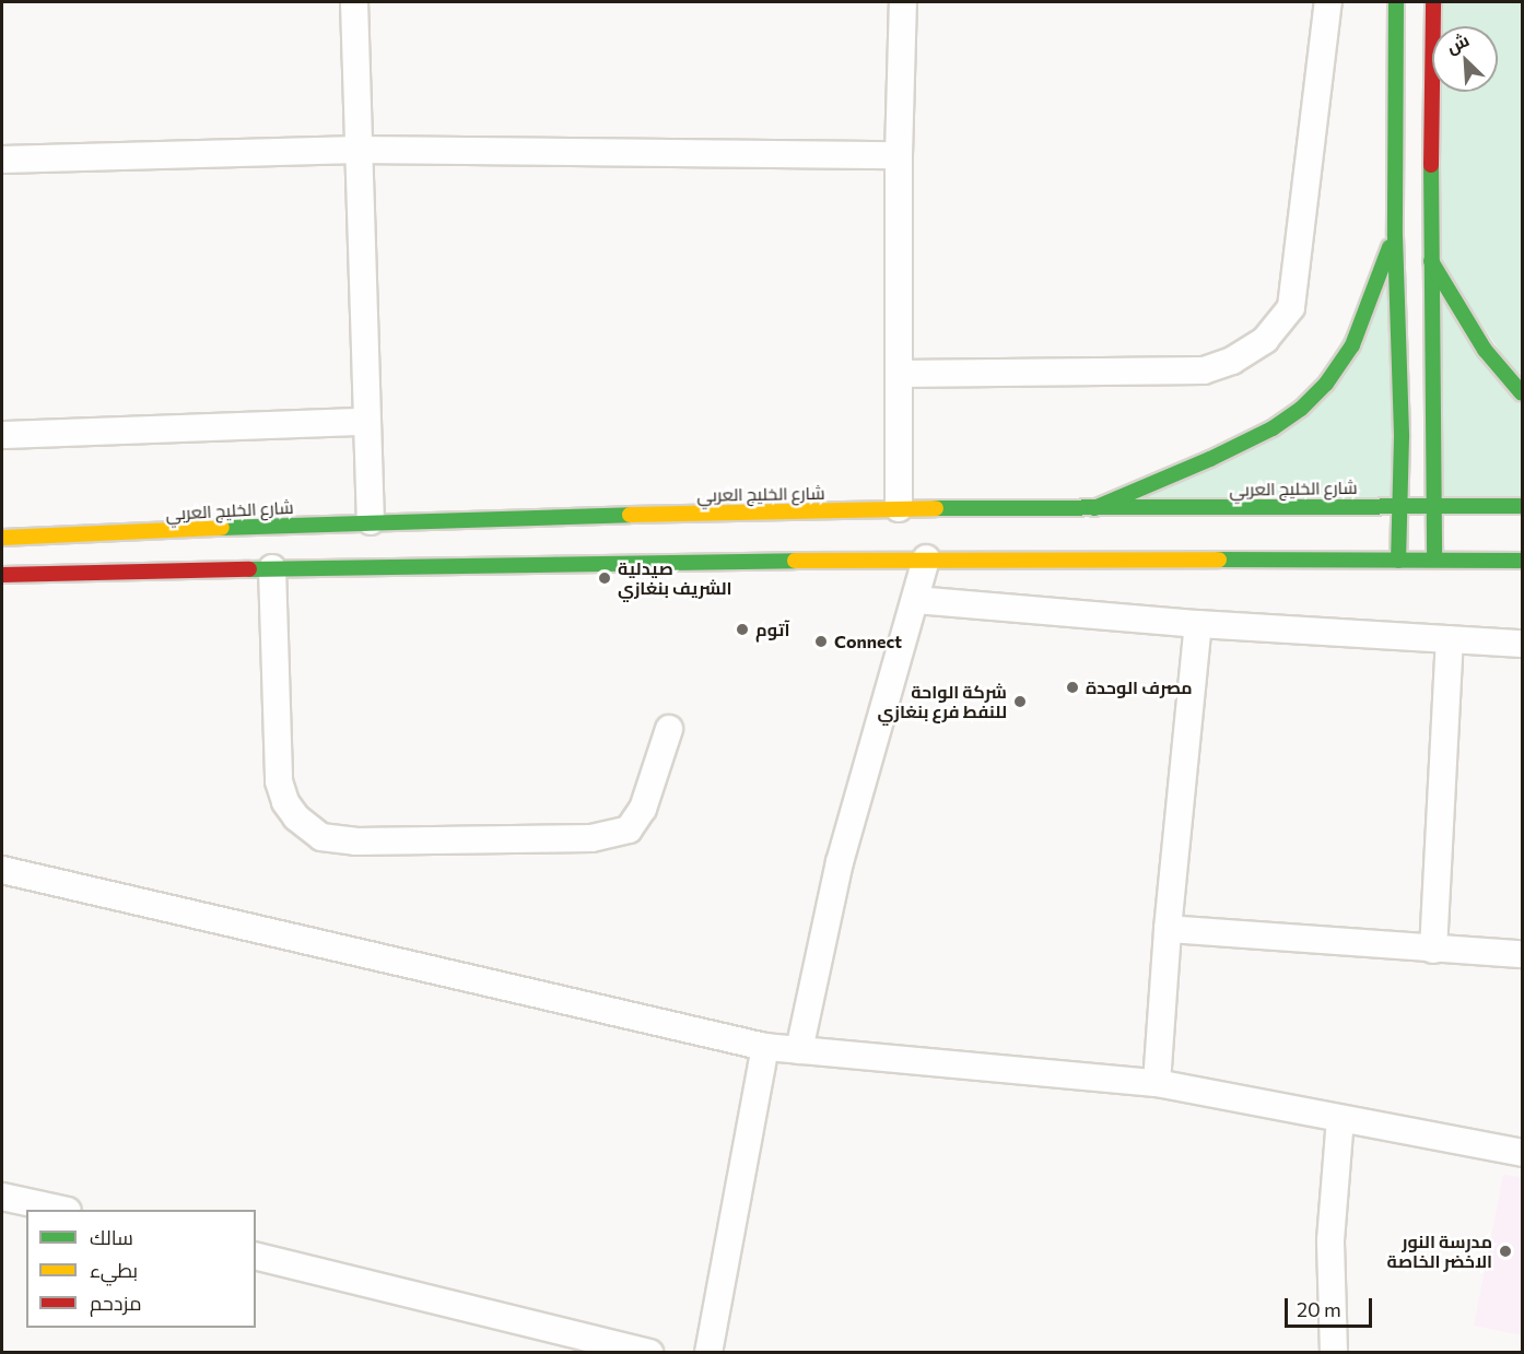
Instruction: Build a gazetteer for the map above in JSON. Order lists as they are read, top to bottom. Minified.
{"streets":{"main road":["شارع الخليج العربي"]},"places":["صيدلية الشريف بنغازي","آتوم","Connect","مصرف الوحدة","شركة الواحة للنفط فرع بنغازي","مدرسة النور الاخضر الخاصة"],"legend":["سالك","بطيء","مزدحم"],"scale_bar":"20 m","north":"top left"}
